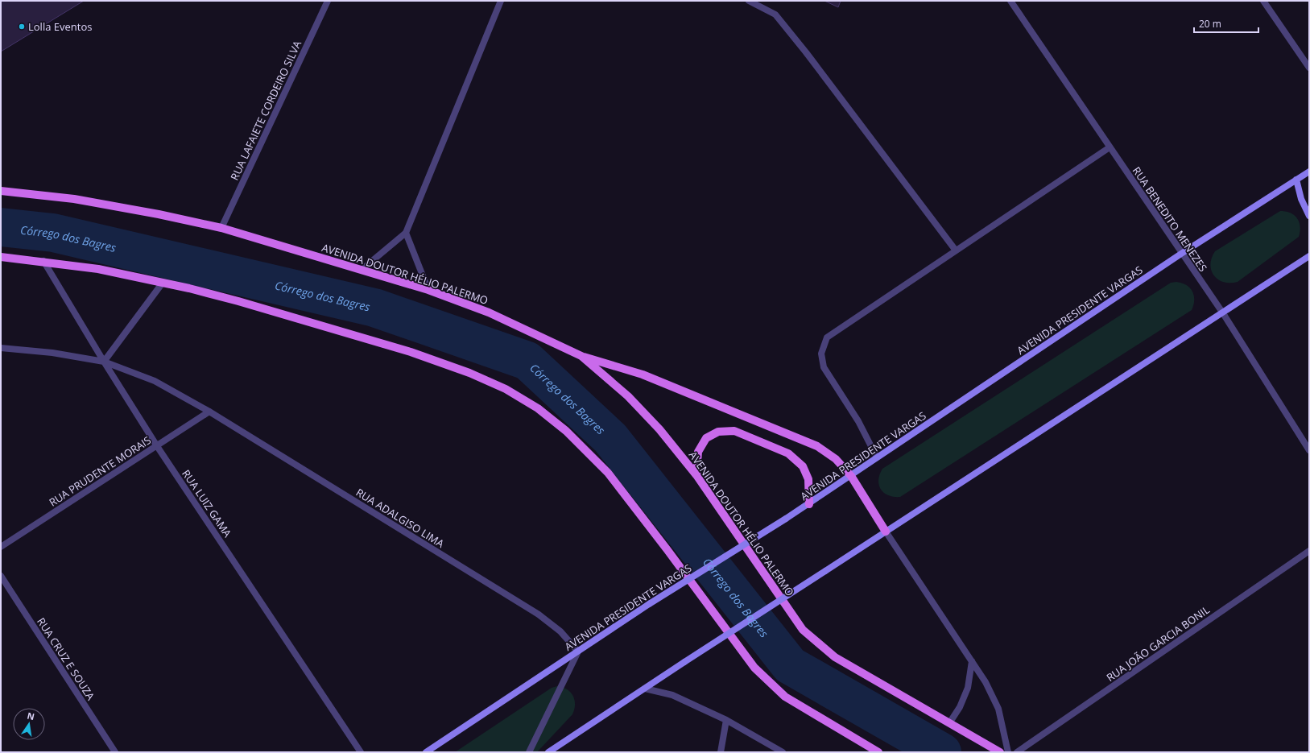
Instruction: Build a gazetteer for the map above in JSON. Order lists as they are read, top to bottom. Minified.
{"streets":{"main road":["AVENIDA DOUTOR HÉLIO PALERMO","AVENIDA PRESIDENTE VARGAS"],"street":["RUA LAFAIETE CORDEIRO SILVA","RUA BENEDITO MENEZES","RUA PRUDENTE MORAIS","RUA LUIZ GAMA","RUA ADALGISO LIMA","RUA JOÃO GARCIA BONIL","RUA CRUZ E SOUZA"]},"crossings":[["RUA LAFAIETE CORDEIRO SILVA","AVENIDA DOUTOR HÉLIO PALERMO"],["RUA BENEDITO MENEZES","AVENIDA PRESIDENTE VARGAS"],["AVENIDA PRESIDENTE VARGAS","RUA ADALGISO LIMA"],["RUA PRUDENTE MORAIS","RUA LUIZ GAMA"],["RUA PRUDENTE MORAIS","RUA ADALGISO LIMA"],["RUA LUIZ GAMA","RUA ADALGISO LIMA"]],"water":["Córrego dos Bagres"],"places":["Lolla Eventos"],"scale_bar":"20 m","north":"top"}
